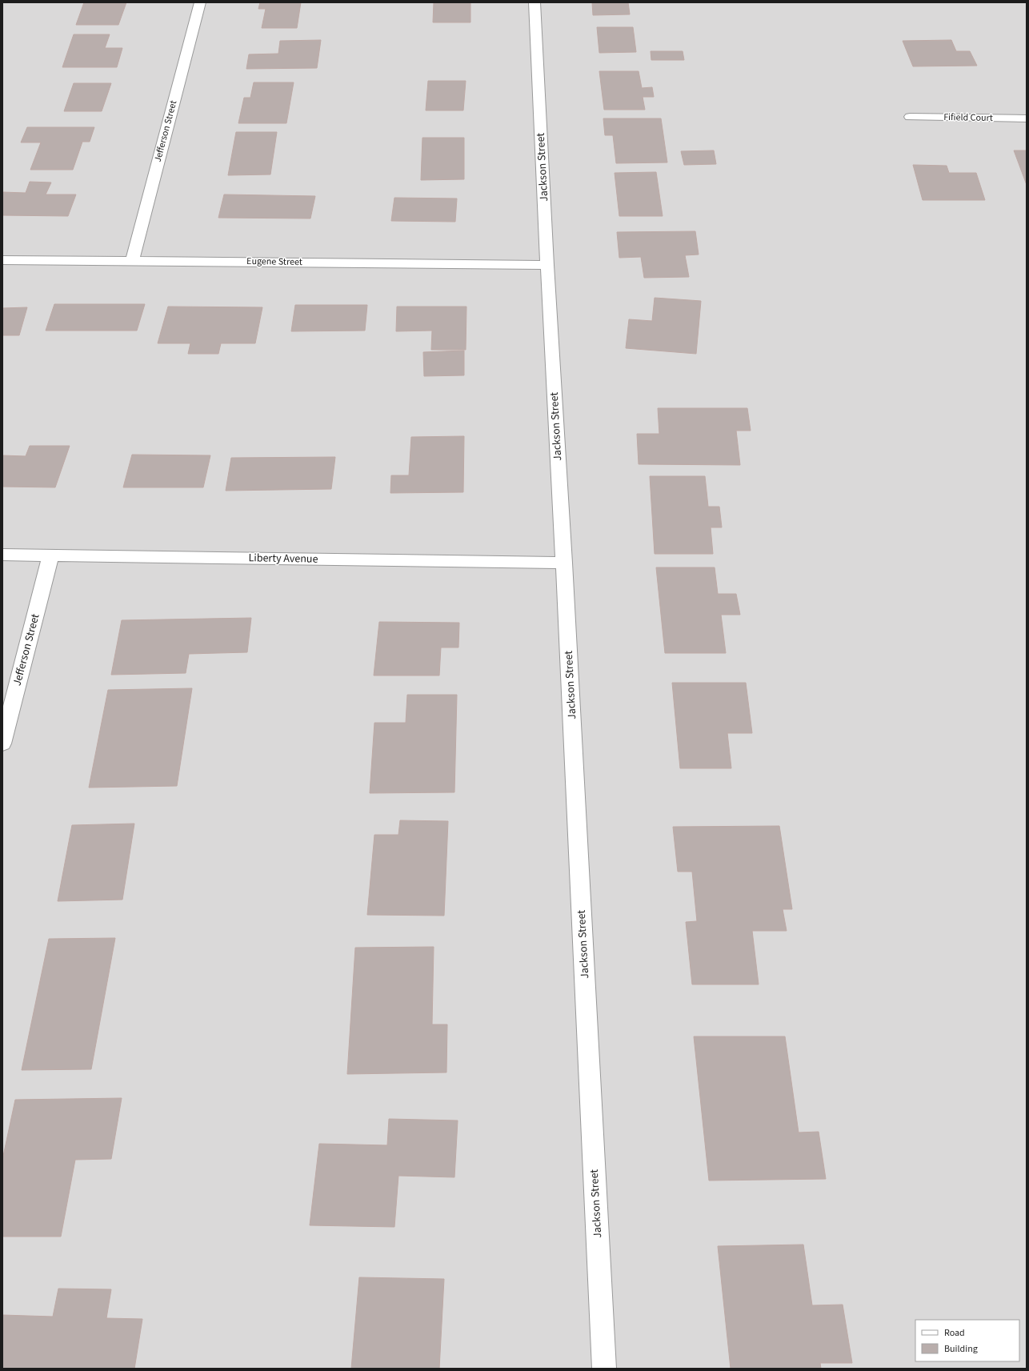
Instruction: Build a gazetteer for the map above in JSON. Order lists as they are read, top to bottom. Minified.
{"streets":{"street":["Fifield Court","Jefferson Street","Jackson Street","Eugene Street","Liberty Avenue"]},"crossings":[["Jefferson Street","Eugene Street"],["Jefferson Street","Liberty Avenue"],["Jackson Street","Eugene Street"],["Jackson Street","Liberty Avenue"]],"legend":["Road","Building"]}
